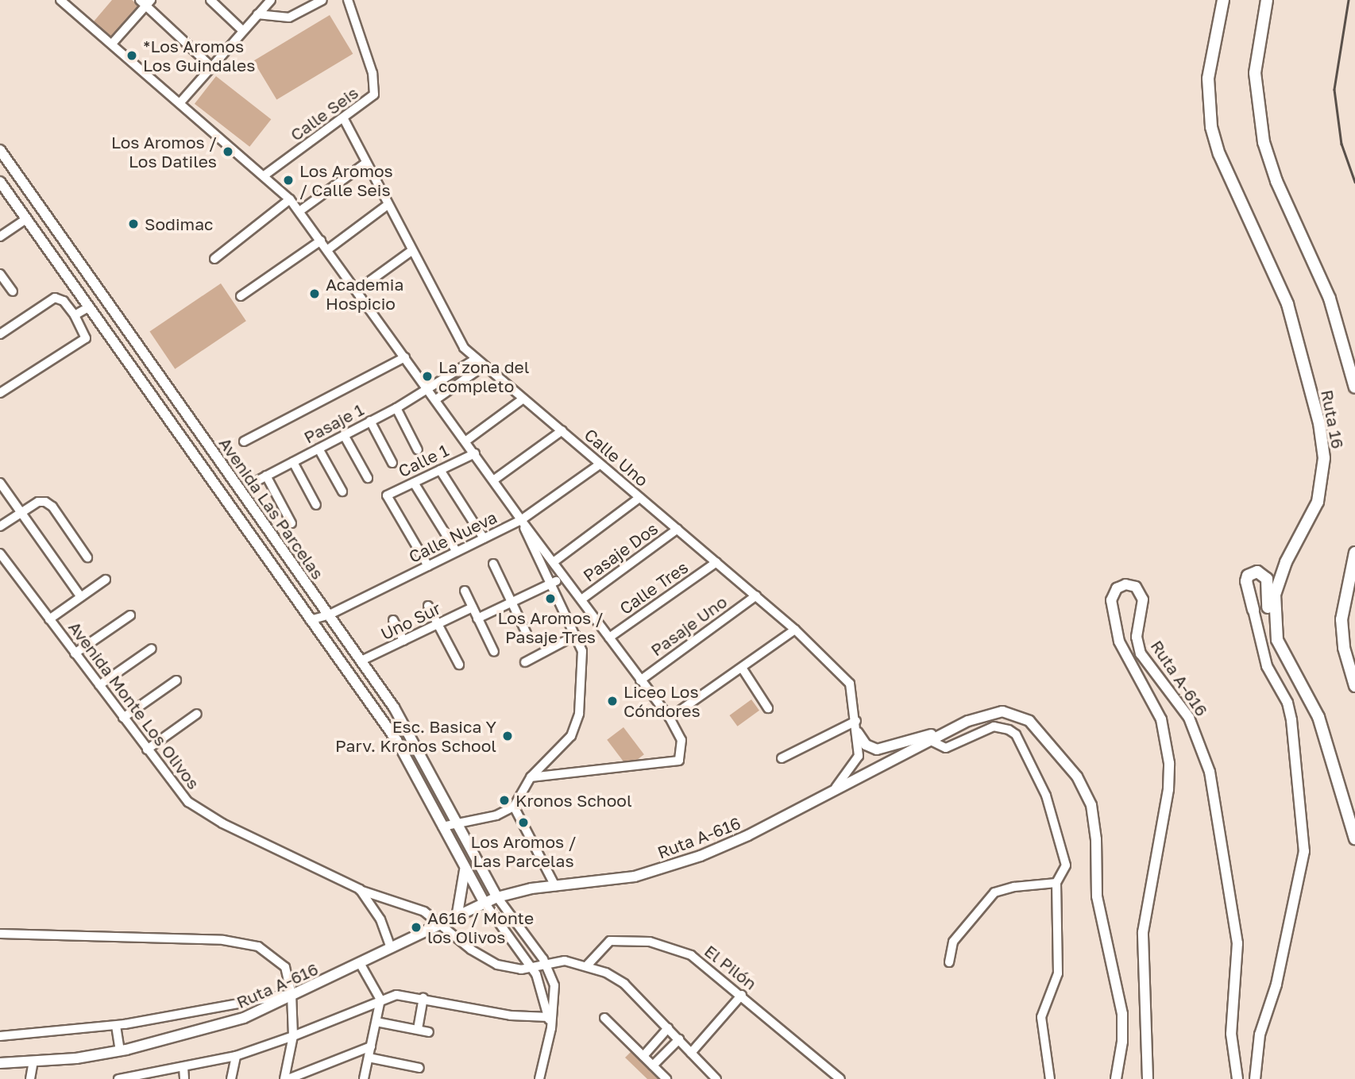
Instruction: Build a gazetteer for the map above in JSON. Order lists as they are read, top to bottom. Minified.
{"streets":{"highway":["Ruta 16"],"main road":["Avenida Las Parcelas","Ruta A-616"],"street":["Calle Seis","Pasaje 1","Calle Uno","Calle 1","Calle Nueva","Pasaje Dos","Calle Tres","Uno Sur","Pasaje Uno","Avenida Monte Los Olivos","El Pilón"]},"crossings":[["Calle Seis","Calle Uno"],["Pasaje 1","Calle Uno"],["Calle Uno","Calle Nueva"],["Calle Uno","Pasaje Dos"],["Calle Uno","Calle Tres"],["Calle Uno","Pasaje Uno"],["Calle Uno","Ruta A-616"],["Calle 1","Calle Nueva"],["Avenida Las Parcelas","Calle Nueva"],["Avenida Las Parcelas","Uno Sur"],["Avenida Las Parcelas","Ruta A-616"],["Ruta A-616","Avenida Monte Los Olivos"]],"places":["*Los Aromos Los Guindales","Los Aromos / Los Datiles","Los Aromos / Calle Seis","Sodimac","Academia Hospicio","La zona del completo","Los Aromos / Pasaje Tres","Liceo Los Cóndores","Esc. Basica Y Parv. Kronos School","Kronos School","Los Aromos / Las Parcelas","A616 / Monte los Olivos"]}
